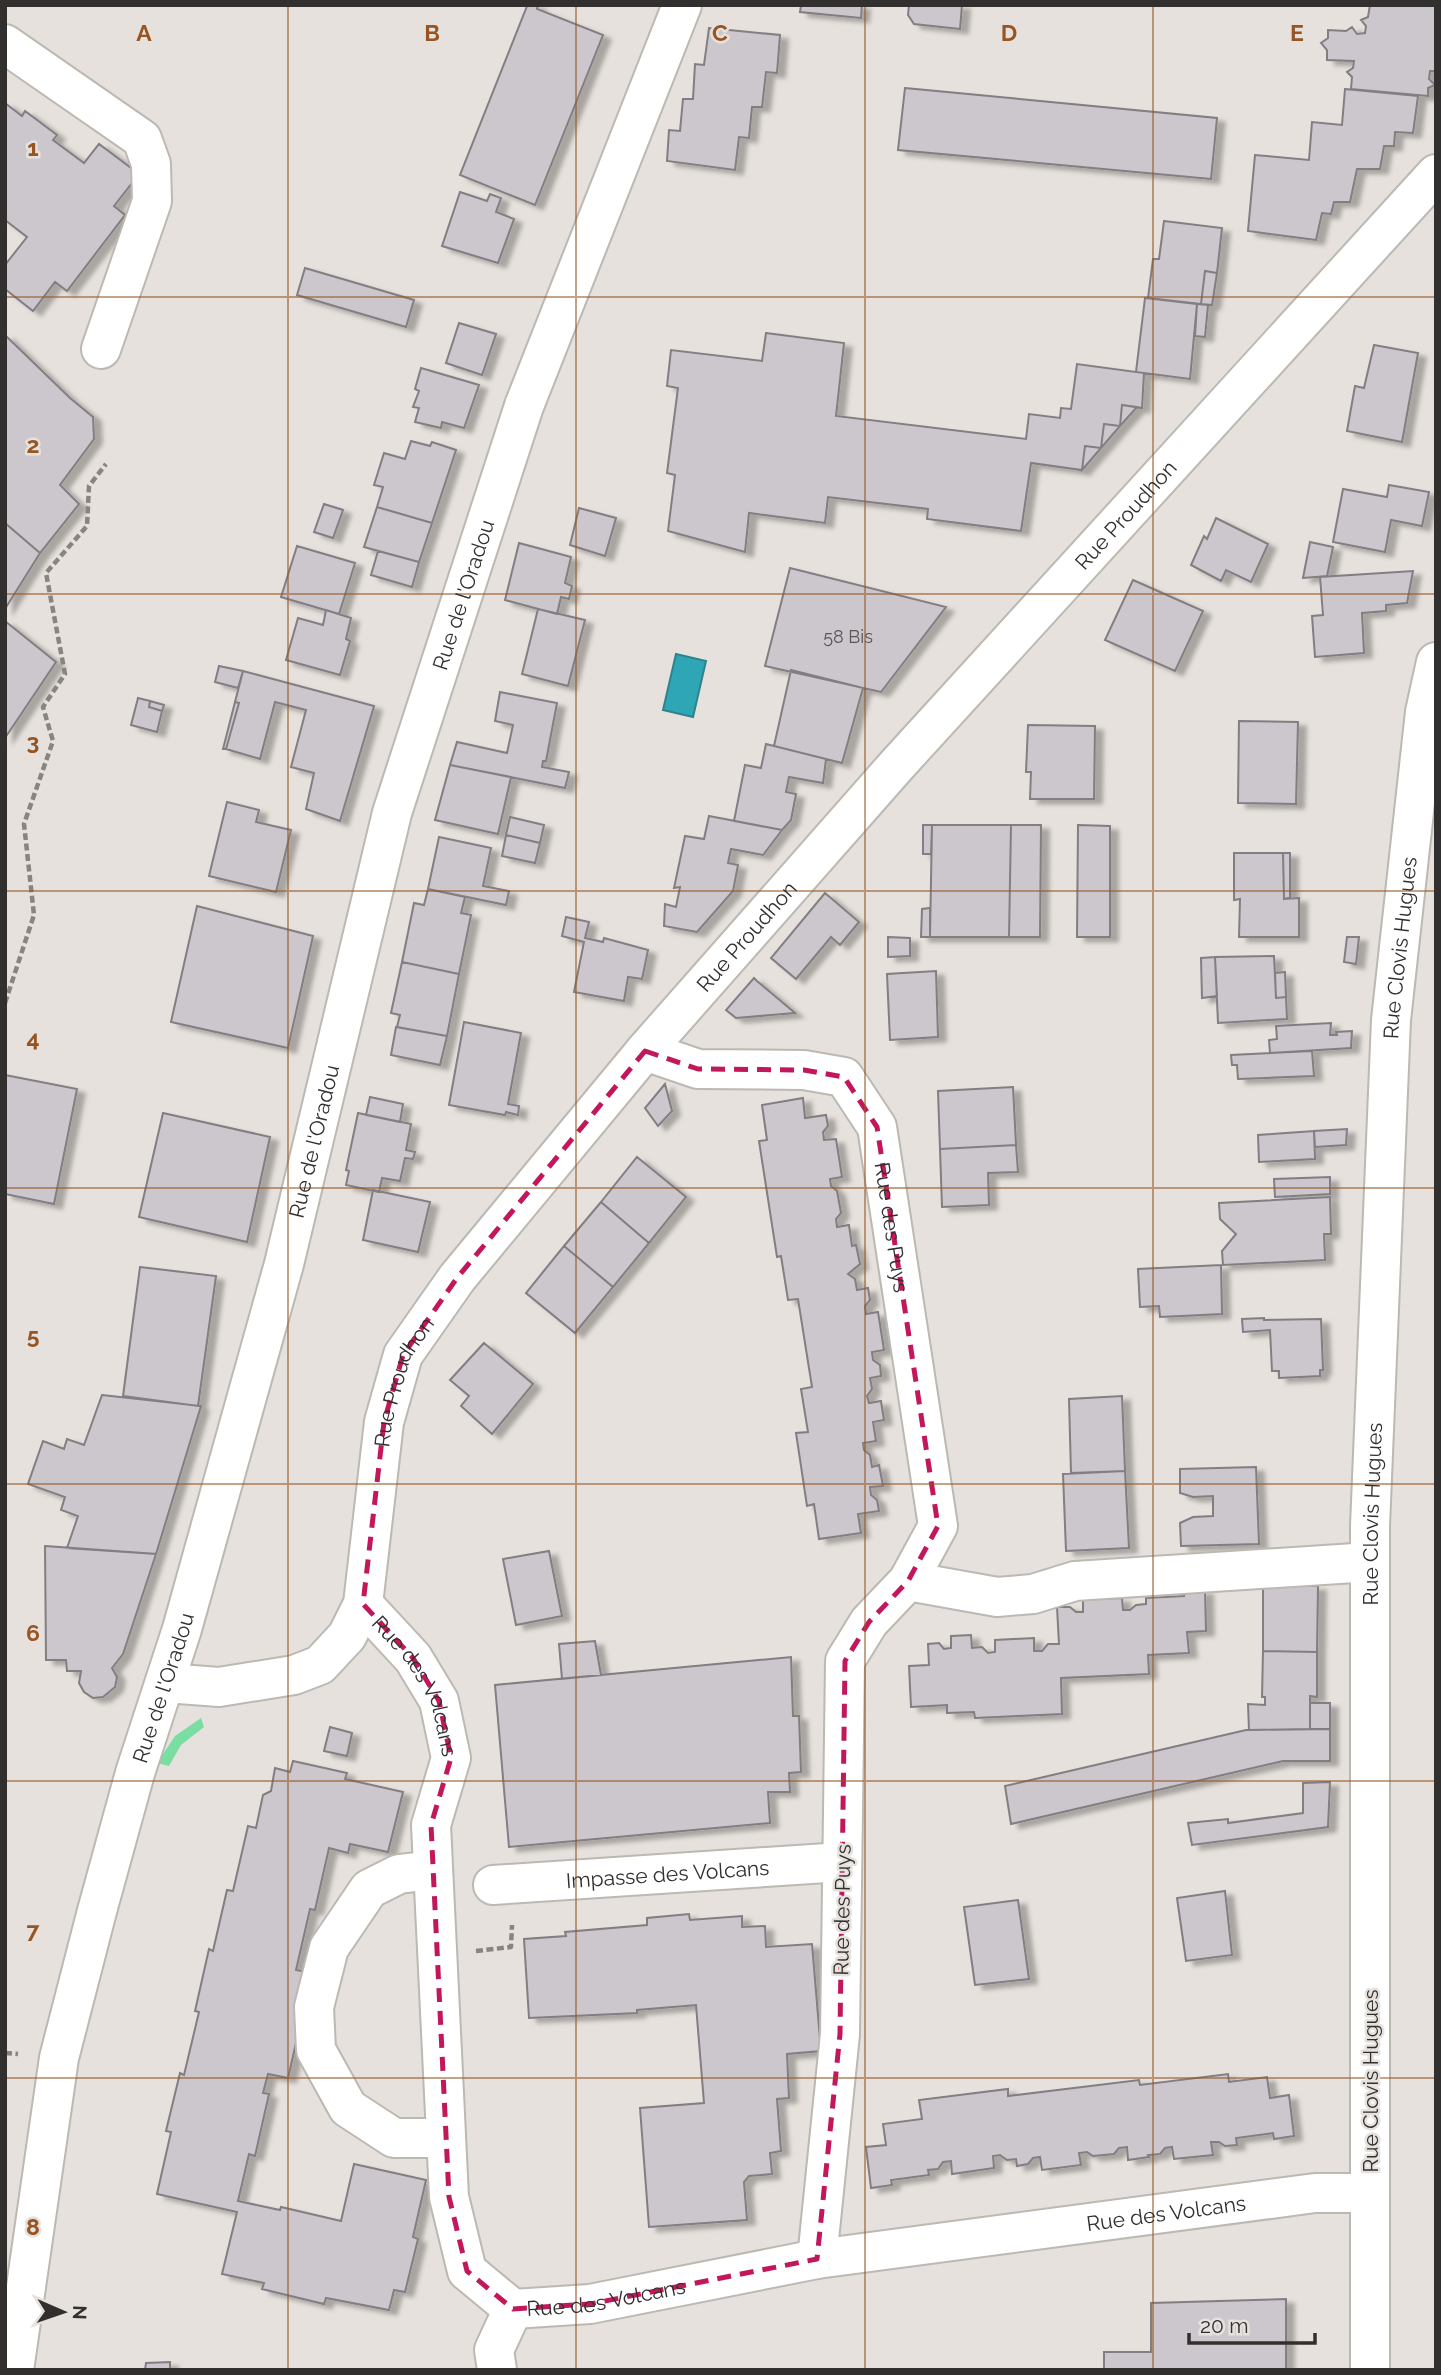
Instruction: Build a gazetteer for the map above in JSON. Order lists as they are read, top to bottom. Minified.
{"streets":{"street":["Rue Proudhon","Rue de l'Oradou","Rue Clovis Hugues","Rue des Puys","Rue des Volcans","Impasse des Volcans"]},"crossings":[["Rue Proudhon","Rue de l'Oradou"],["Rue Proudhon","Rue des Puys"],["Rue Proudhon","Rue des Volcans"],["Rue Clovis Hugues","Rue des Volcans"],["Rue des Puys","Rue des Volcans"],["Rue des Puys","Impasse des Volcans"]],"house_numbers":["58 Bis"],"scale_bar":"20 m","north":"right","grid":{"columns":["A","B","C","D","E"],"rows":["1","2","3","4","5","6","7","8"]}}
